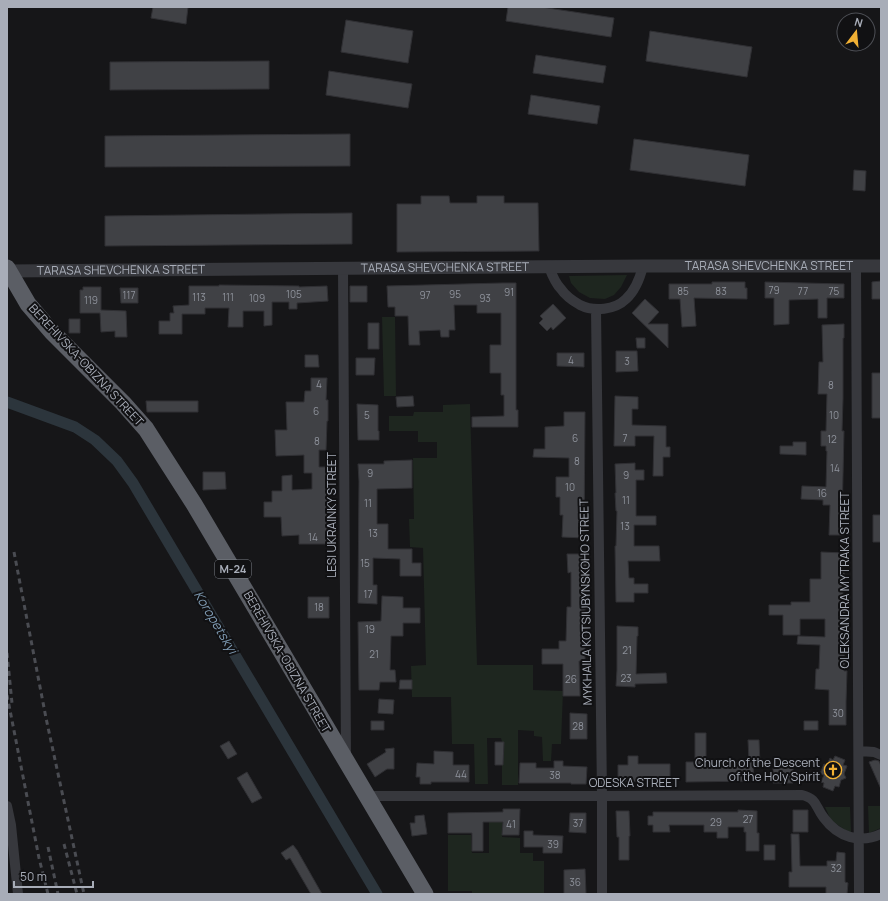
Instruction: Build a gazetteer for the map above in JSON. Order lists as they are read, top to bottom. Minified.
{"streets":{"highway":["BEREHIVSKA-OBIZNA STREET","М-24"],"street":["TARASA SHEVCHENKA STREET","LESI UKRAINKY STREET","OLEKSANDRA MYTRAKA STREET","MYKHAILA KOTSIUBYNSKOHO STREET","ODESKA STREET"]},"crossings":[["TARASA SHEVCHENKA STREET","BEREHIVSKA-OBIZNA STREET"],["TARASA SHEVCHENKA STREET","LESI UKRAINKY STREET"],["TARASA SHEVCHENKA STREET","OLEKSANDRA MYTRAKA STREET"],["BEREHIVSKA-OBIZNA STREET","LESI UKRAINKY STREET"],["BEREHIVSKA-OBIZNA STREET","ODESKA STREET"],["OLEKSANDRA MYTRAKA STREET","ODESKA STREET"],["MYKHAILA KOTSIUBYNSKOHO STREET","ODESKA STREET"]],"water":["Koropetskyi"],"places":{"church":["Church of the Descent of the Holy Spirit"]},"house_numbers":["79","85","83","77","75","91","105","95","117","97","113","111","109","93","119","4","3","4","8","6","5","10","6","7","12","8","8","14","9","9","10","16","11","11","13","13","14","15","17","18","19","21","21","23","26","30","28","44","38","27","29","37","41","39","32","36"],"scale_bar":"50 m","north":"top"}
